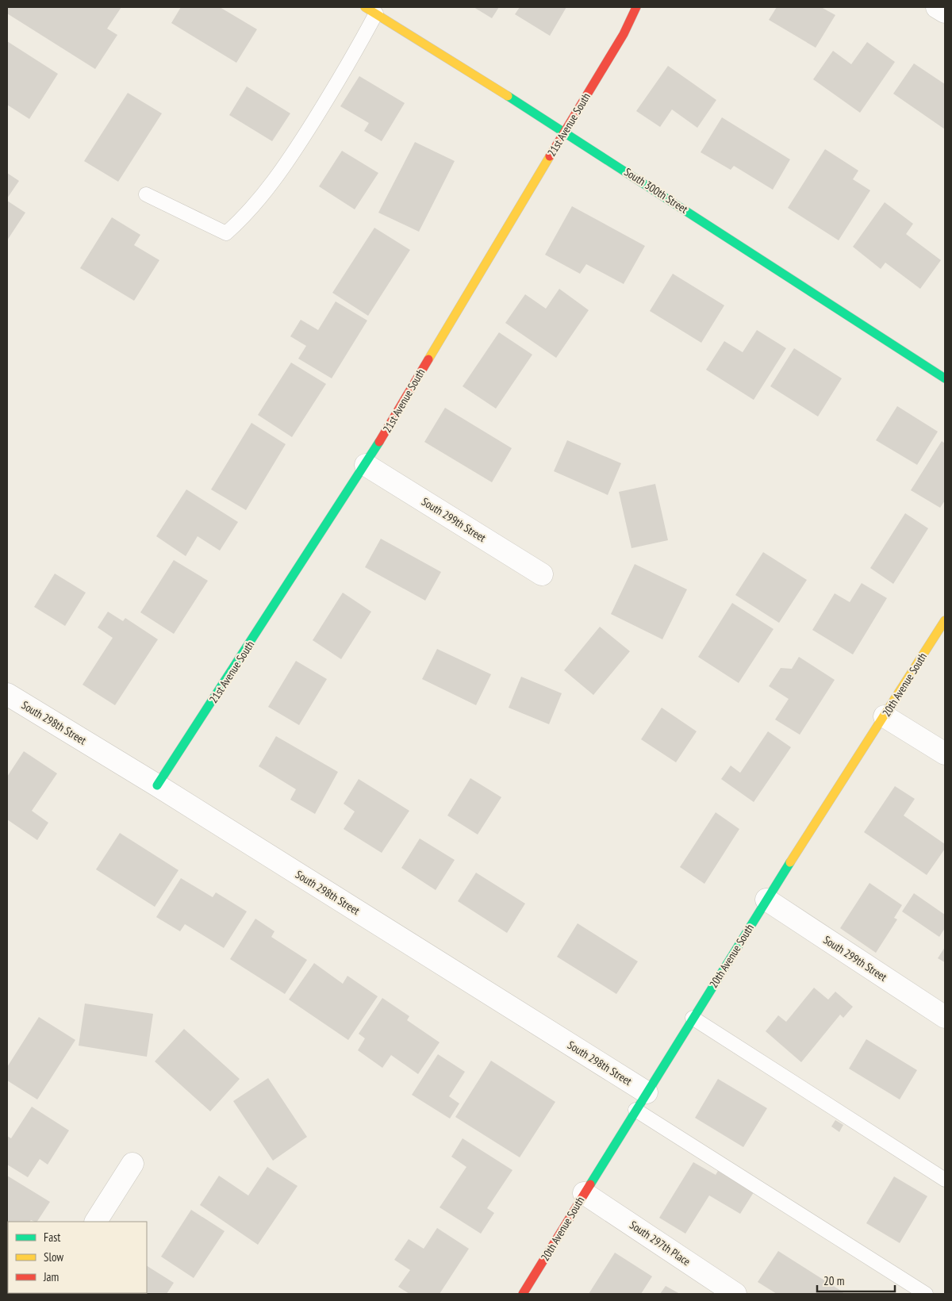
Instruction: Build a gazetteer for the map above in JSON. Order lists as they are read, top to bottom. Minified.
{"streets":{"street":["21st Avenue South","South 300th Street","South 299th Street","20th Avenue South","South 298th Street","South 297th Place"]},"crossings":[["21st Avenue South","South 300th Street"],["21st Avenue South","South 299th Street"],["21st Avenue South","South 298th Street"],["South 299th Street","20th Avenue South"],["20th Avenue South","South 298th Street"],["20th Avenue South","South 297th Place"]],"legend":["Fast","Slow","Jam"],"scale_bar":"20 m"}
